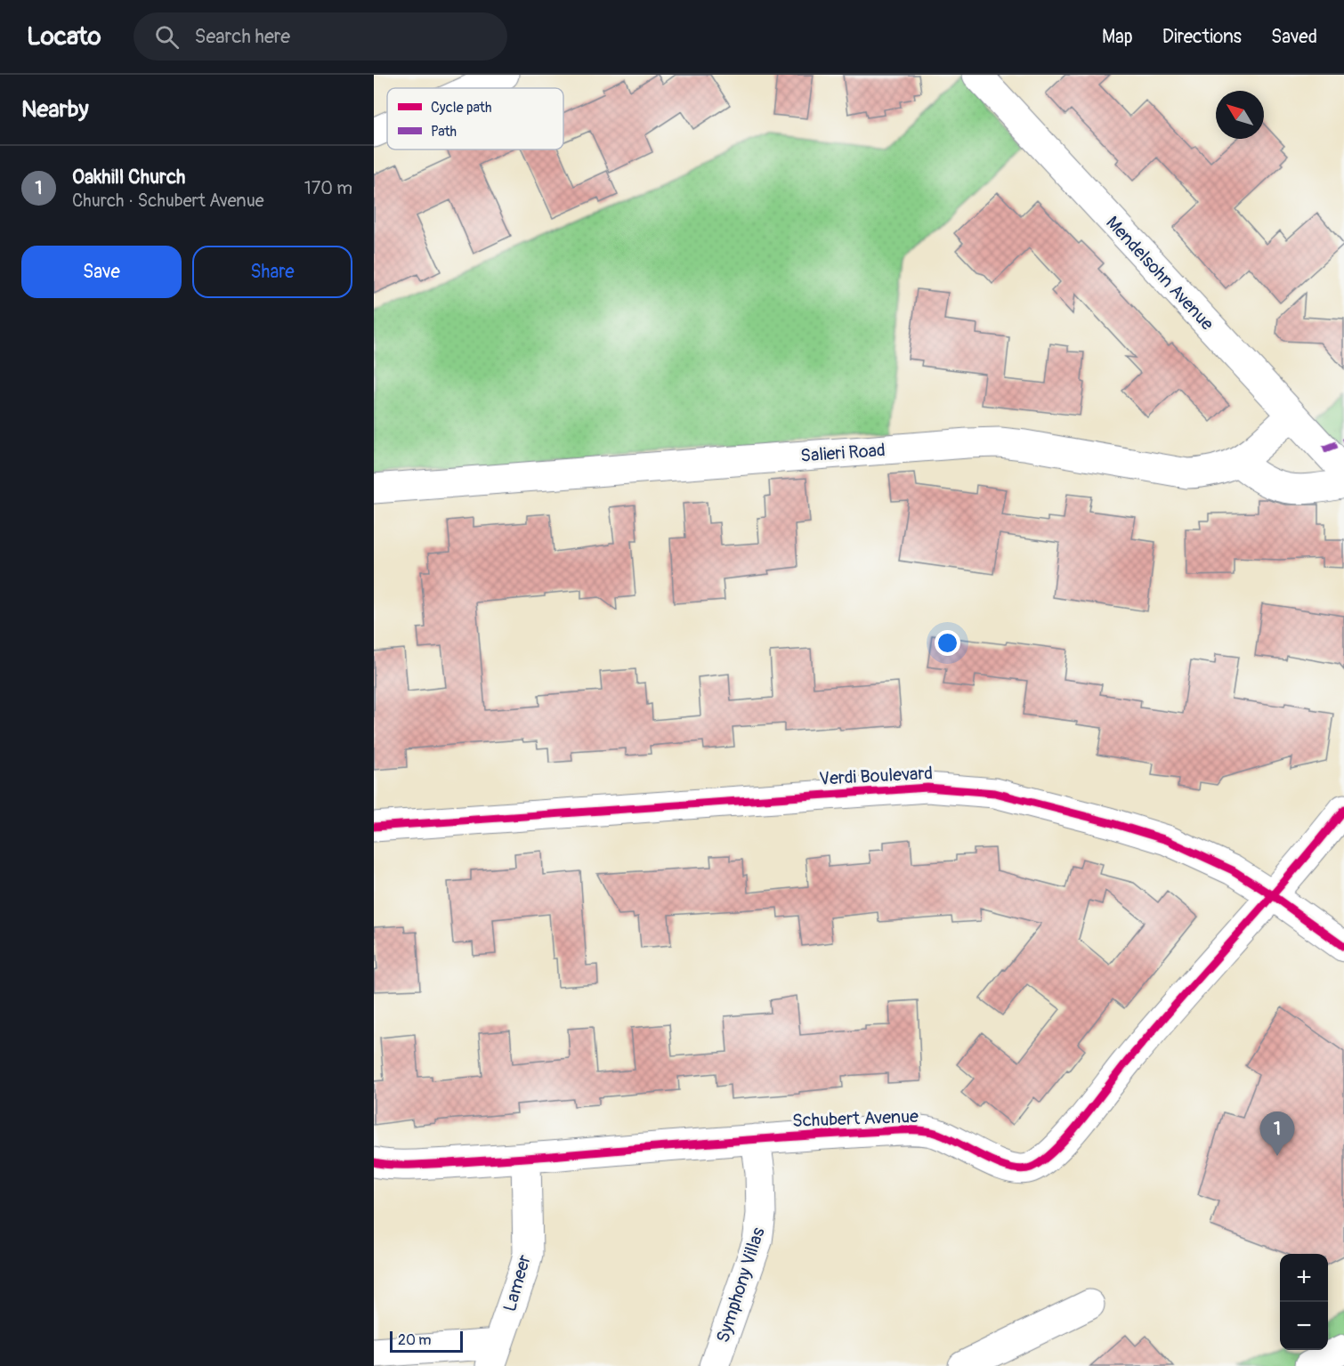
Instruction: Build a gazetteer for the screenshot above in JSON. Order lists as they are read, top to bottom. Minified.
{"streets":{"street":["Mendelsohn Avenue","Salieri Road","Verdi Boulevard","Schubert Avenue","Lameer","Symphony Villas"]},"crossings":[["Mendelsohn Avenue","Salieri Road"],["Verdi Boulevard","Schubert Avenue"],["Schubert Avenue","Lameer"],["Schubert Avenue","Symphony Villas"]],"legend":["Cycle path","Path"],"scale_bar":"20 m","north":"top left","page":{"header":"Locato","search":"Search here","nav":["Map","Directions","Saved"],"heading":"Nearby","list":[{"mark":"1","name":"Oakhill Church","note":"Church · Schubert Avenue","value":"170 m"}],"buttons":["Save","Share"],"pins":"1","map_buttons":["+","−"],"scale":"20 m"}}
